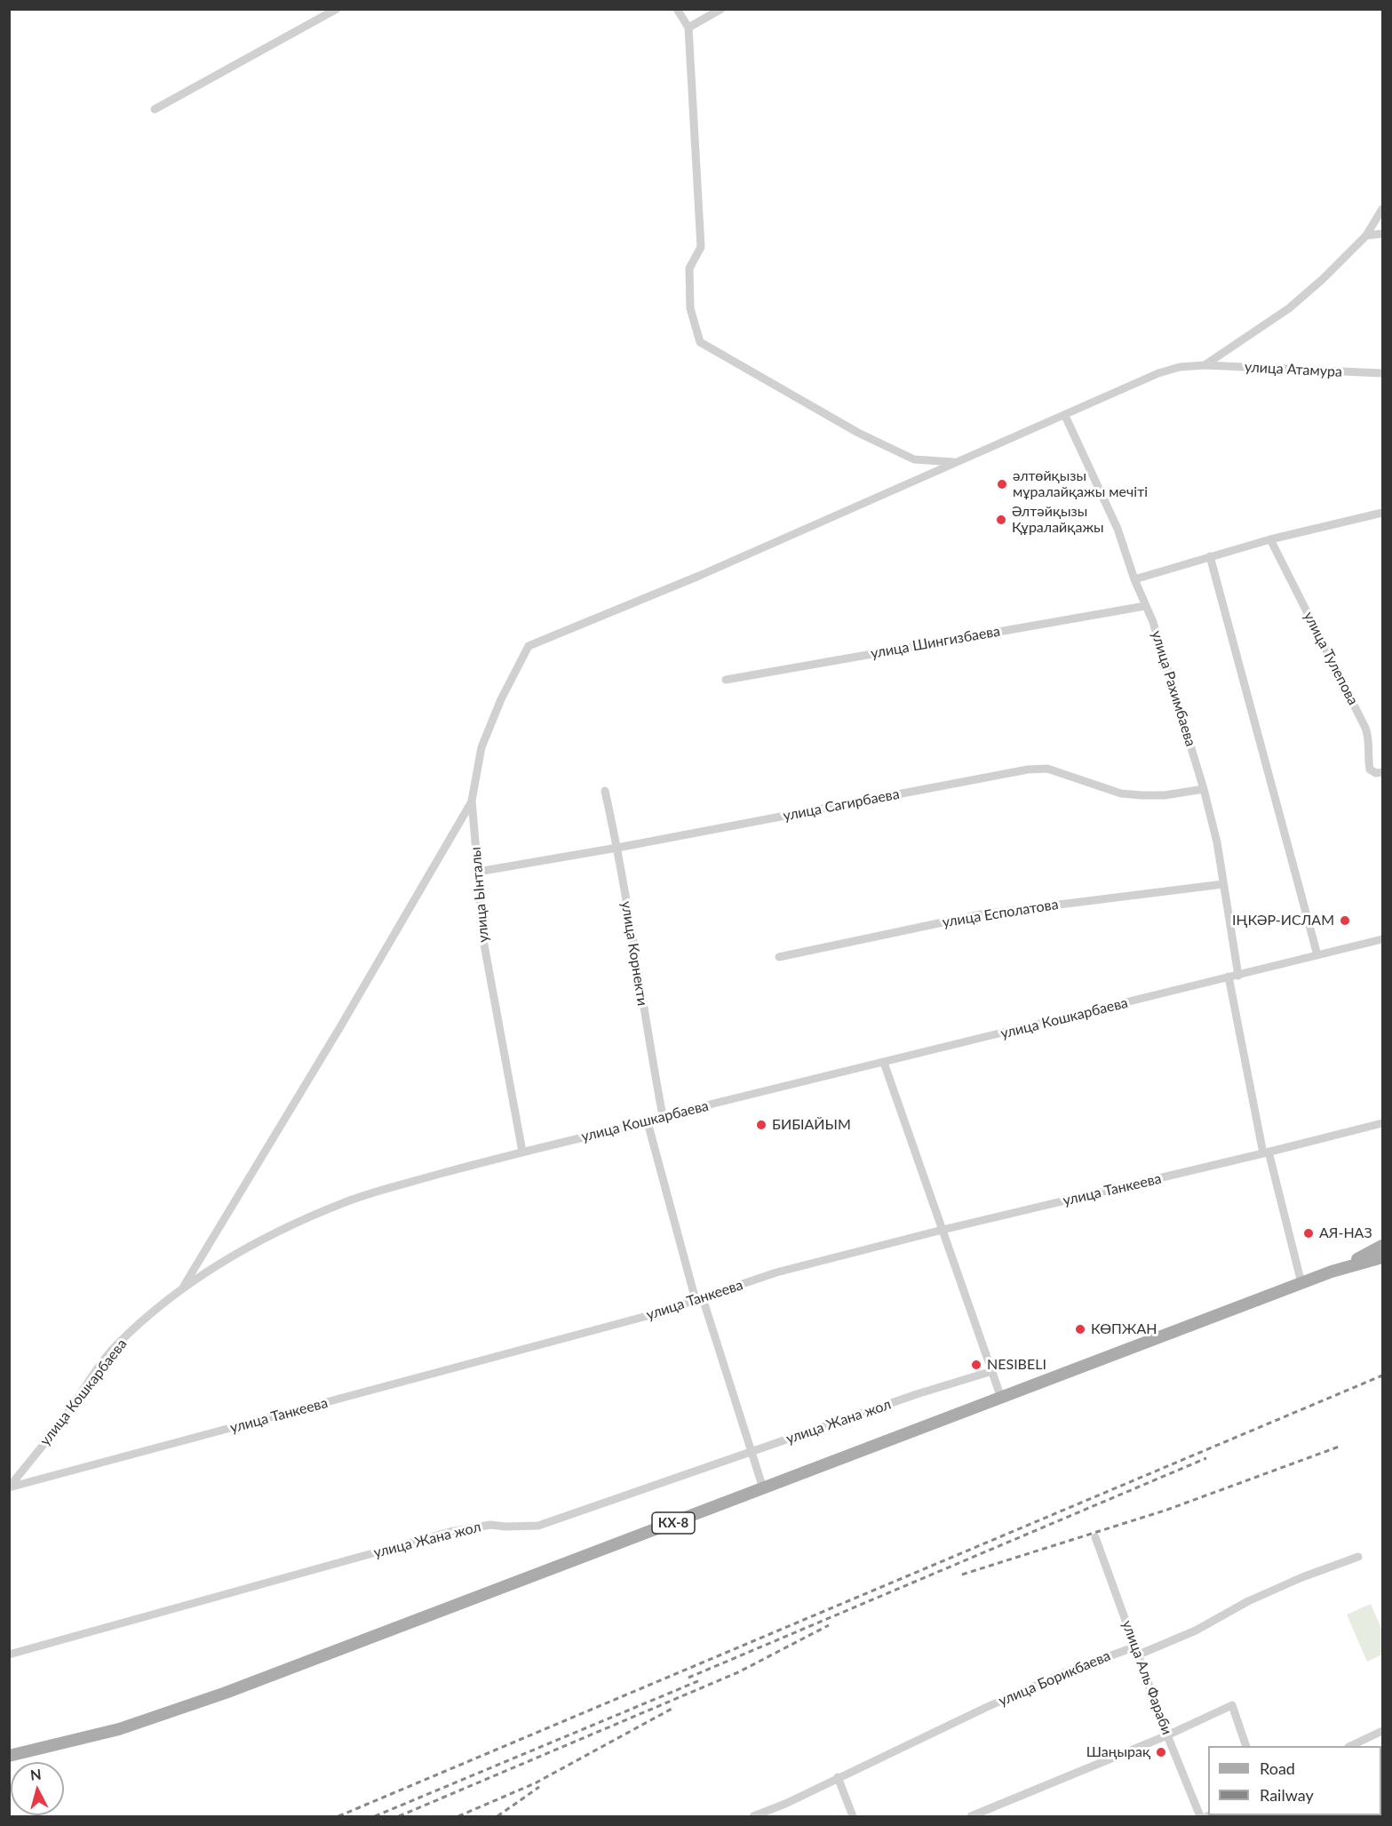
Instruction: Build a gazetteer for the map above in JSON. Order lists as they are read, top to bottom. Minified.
{"streets":{"main road":["КХ-8"],"street":["улица Атамура","улица Шингизбаева","улица Тулепова","улица Рахимбаева","улица Сагирбаева","улица Ынталы","улица Есполатова","улица Корнекти","улица Кошкарбаева","улица Танкеева","улица Жана жол","улица Аль Фараби","улица Борикбаева"]},"crossings":[["улица Атамура","улица Рахимбаева"],["улица Атамура","улица Ынталы"],["улица Шингизбаева","улица Рахимбаева"],["улица Рахимбаева","улица Сагирбаева"],["улица Рахимбаева","улица Есполатова"],["улица Рахимбаева","улица Кошкарбаева"],["улица Сагирбаева","улица Ынталы"],["улица Сагирбаева","улица Корнекти"],["улица Ынталы","улица Кошкарбаева"],["улица Корнекти","улица Кошкарбаева"],["улица Кошкарбаева","улица Танкеева"],["улица Аль Фараби","улица Борикбаева"]],"places":["әлтөйқызы мұралайқажы мечіті","Әлтәйқызы Құралайқажы","ІҢКӘР-ИСЛАМ","БИБІАЙЫМ","АЯ-НАЗ","КӨПЖАН","NESIBELI","Шаңырақ"],"legend":["Road","Railway"],"north":"top"}
